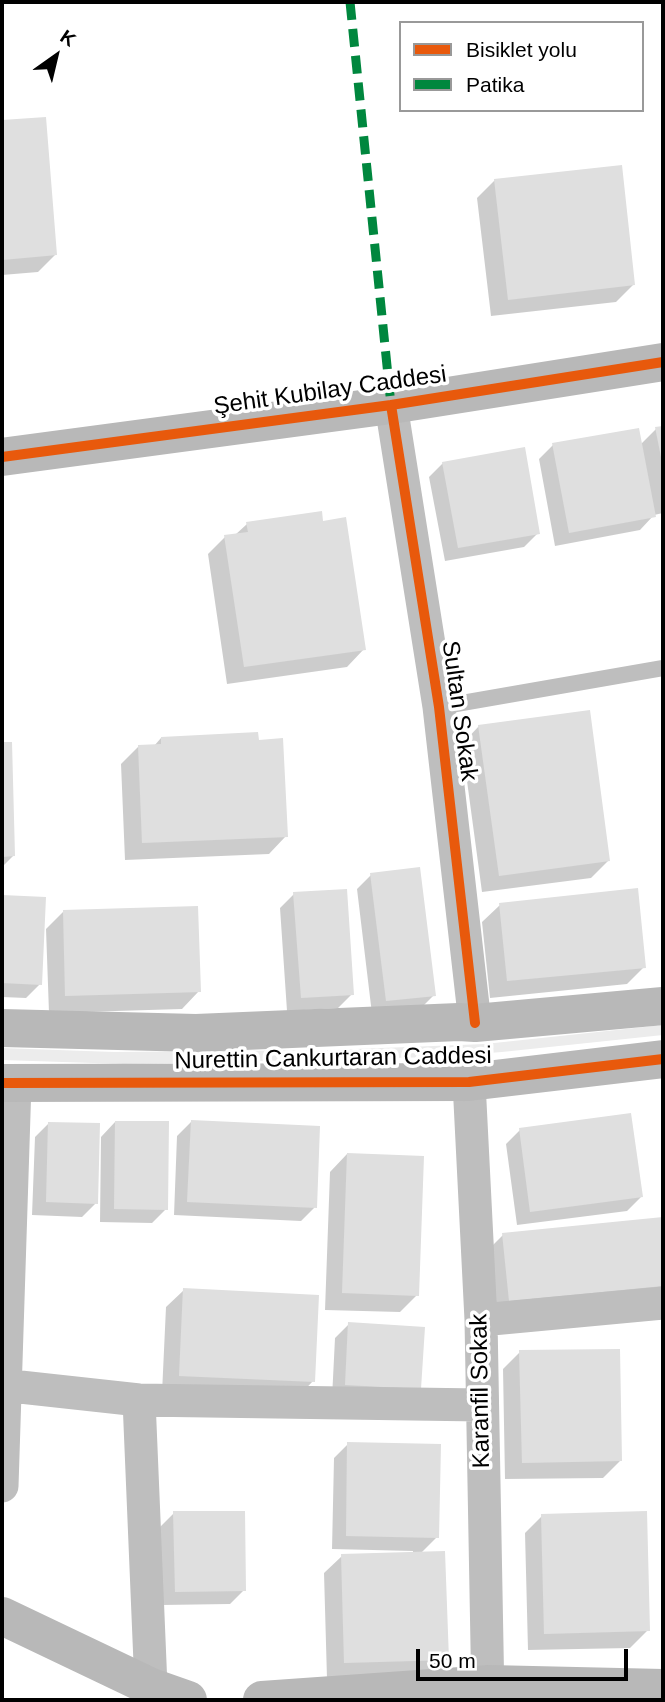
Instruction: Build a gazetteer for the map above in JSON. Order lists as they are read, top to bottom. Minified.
{"streets":{"street":["Şehit Kubilay Caddesi","Sultan Sokak","Nurettin Cankurtaran Caddesi","Karanfil Sokak"]},"crossings":[["Şehit Kubilay Caddesi","Sultan Sokak"],["Sultan Sokak","Nurettin Cankurtaran Caddesi"],["Nurettin Cankurtaran Caddesi","Karanfil Sokak"]],"legend":["Bisiklet yolu","Patika"],"scale_bar":"50 m","north":"top right"}
